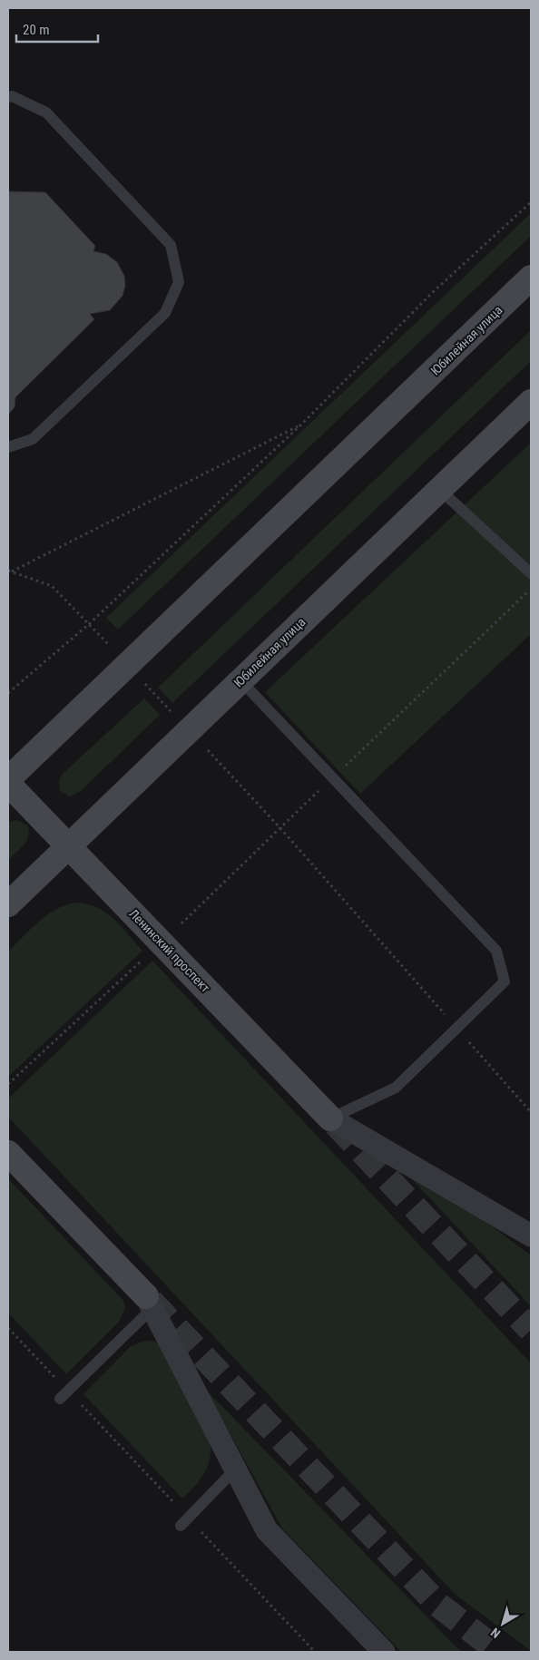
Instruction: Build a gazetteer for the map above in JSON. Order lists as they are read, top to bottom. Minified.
{"streets":{"main road":["Юбилейная улица","Ленинский проспект"]},"crossings":[["Юбилейная улица","Ленинский проспект"]],"scale_bar":"20 m","north":"bottom left"}
